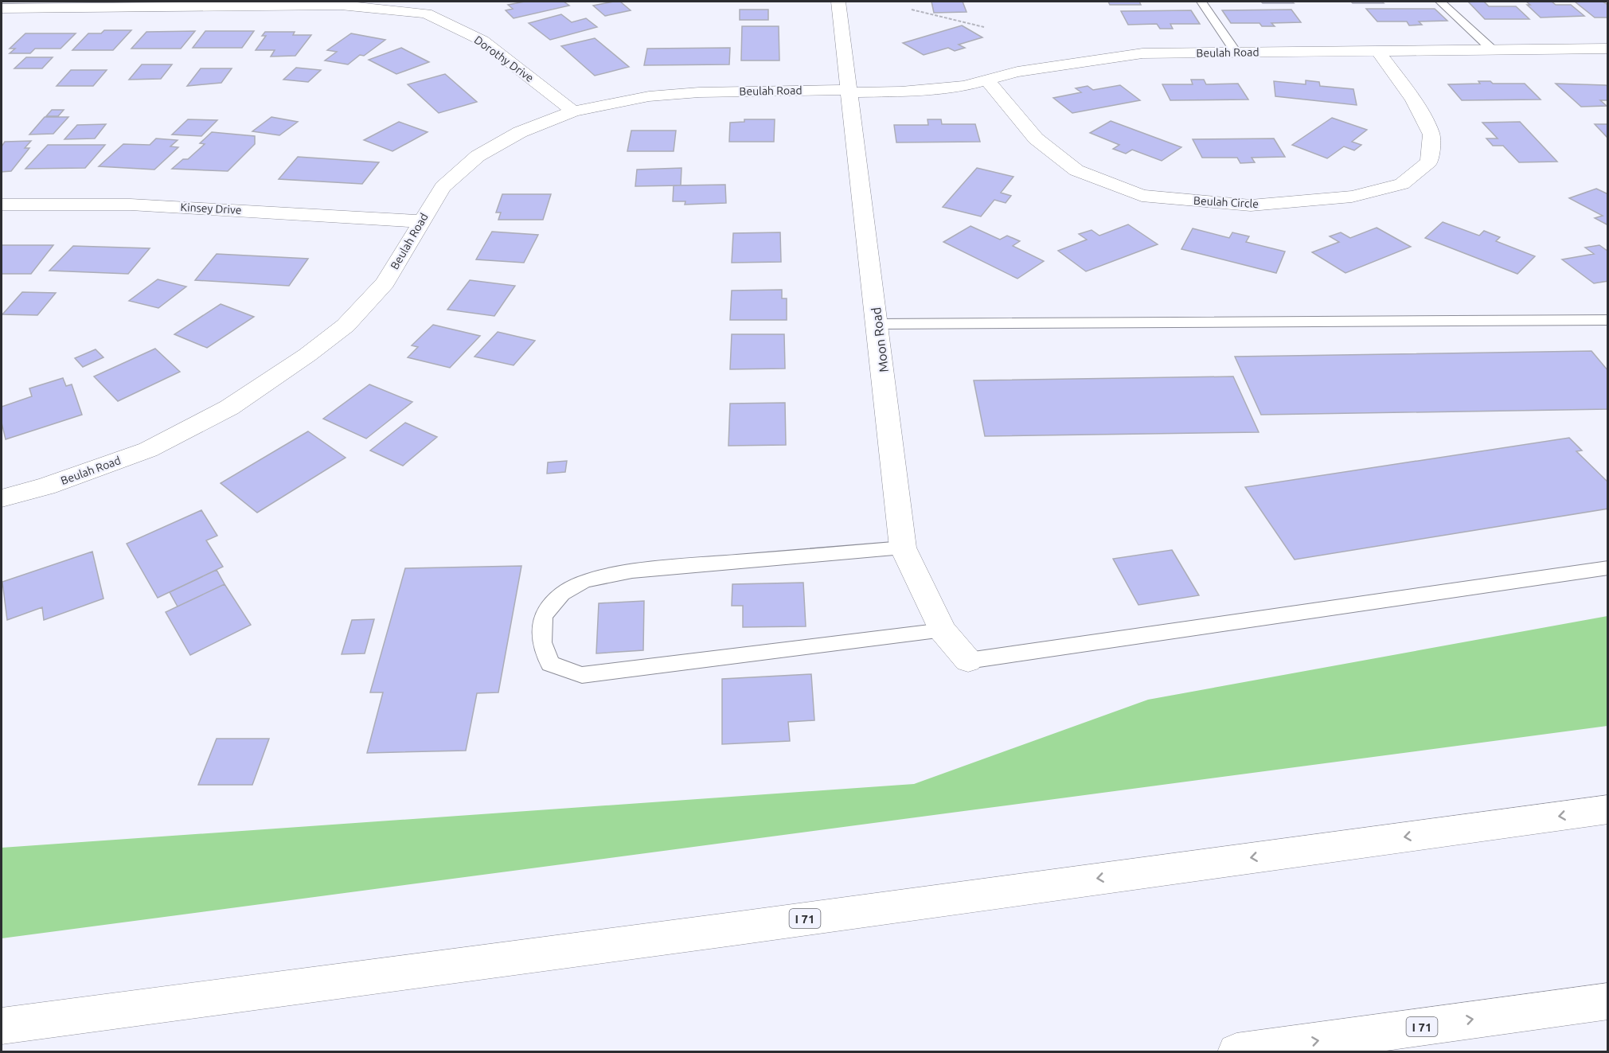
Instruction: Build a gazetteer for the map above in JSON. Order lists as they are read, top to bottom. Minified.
{"streets":{"main road":["Beulah Road","Dorothy Drive","Beulah Circle","Kinsey Drive","Moon Road","I 71"]},"crossings":[["Beulah Road","Dorothy Drive"],["Beulah Road","Beulah Circle"],["Beulah Road","Kinsey Drive"],["Beulah Road","Moon Road"]]}
